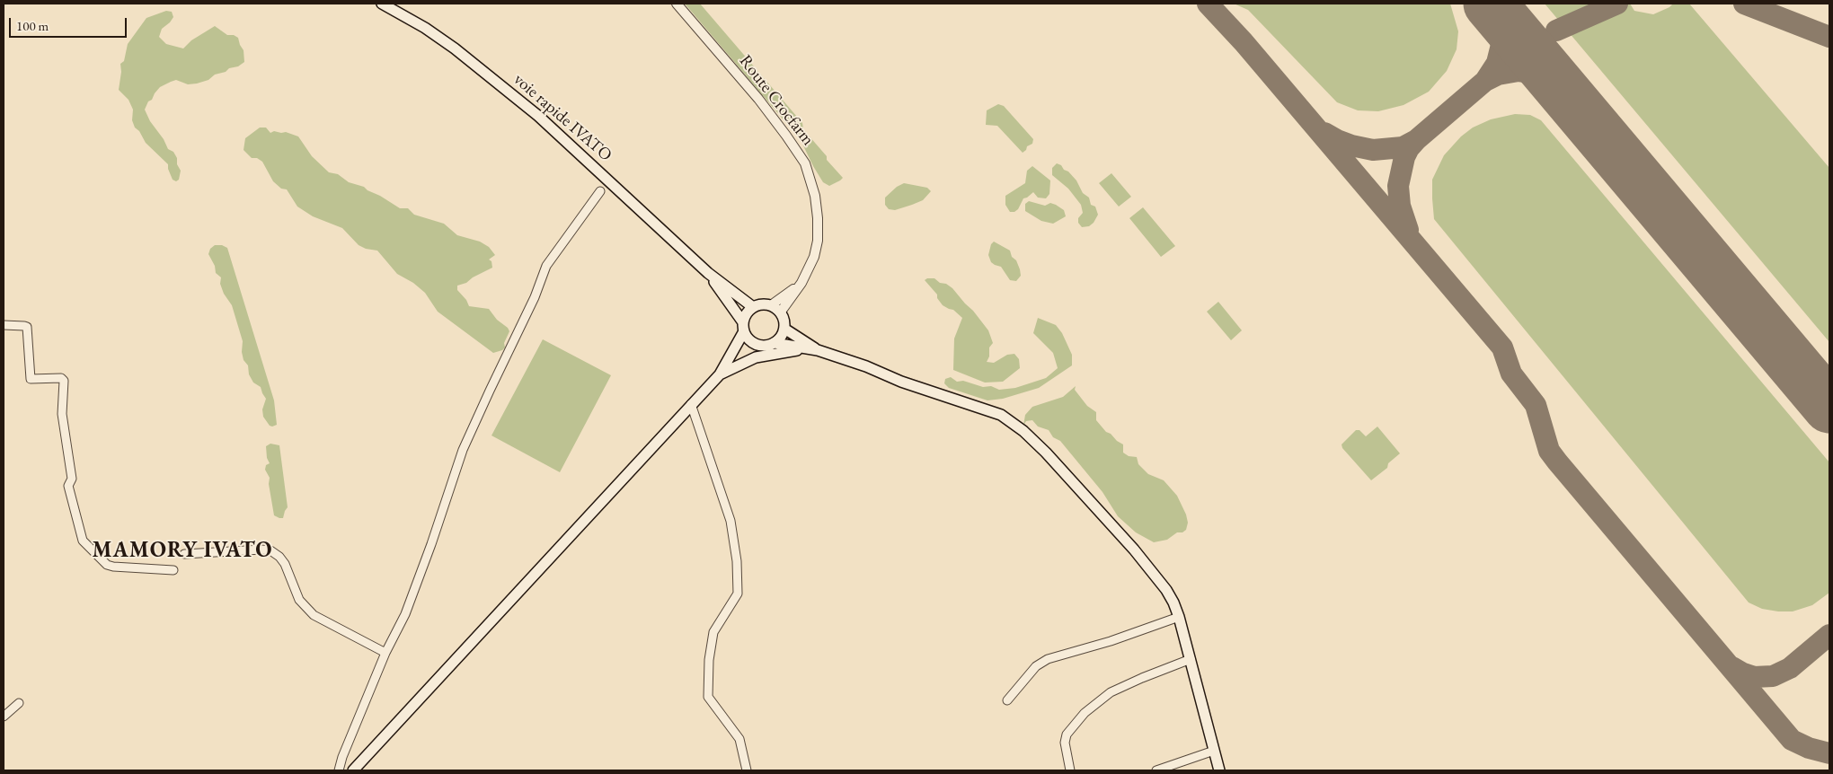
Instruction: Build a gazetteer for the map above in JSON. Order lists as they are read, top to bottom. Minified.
{"streets":{"main road":["voie rapide IVATO"],"street":["Route Crocfarm"]},"districts":["MAMORY IVATO"],"scale_bar":"100 m"}
